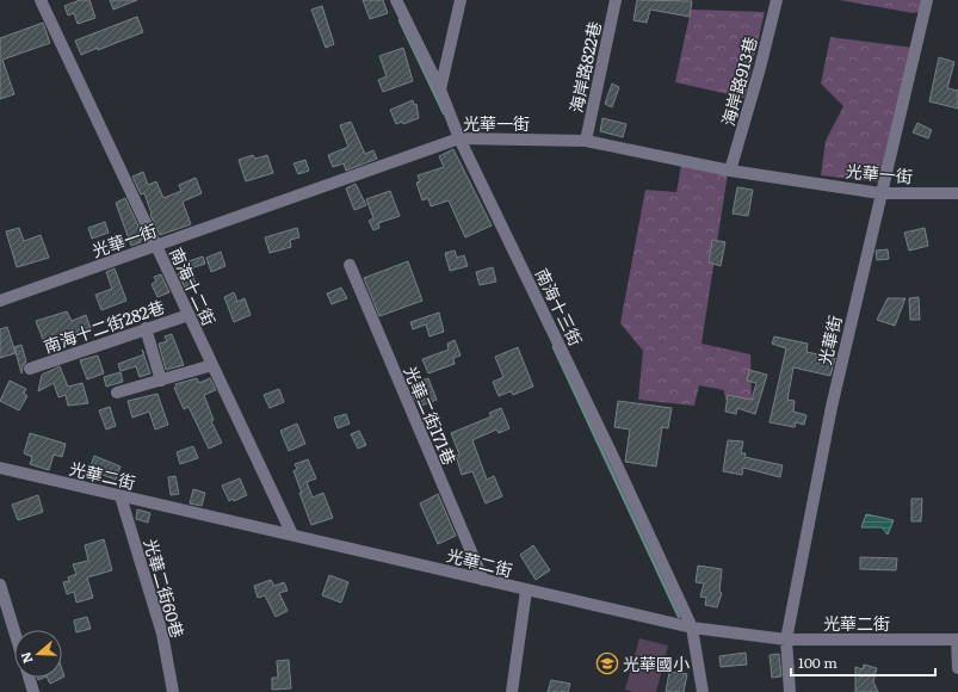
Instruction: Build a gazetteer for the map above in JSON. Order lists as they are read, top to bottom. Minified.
{"streets":{"street":["海岸路822巷","海岸路913巷","光華一街","南海十二街","南海十三街","南海十二街282巷","光華街","光華二街171巷","光華二街","光華二街60巷"]},"crossings":[["海岸路822巷","光華一街"],["海岸路913巷","光華一街"],["光華一街","南海十二街"],["光華一街","南海十三街"],["光華一街","光華街"],["南海十二街","南海十二街282巷"],["南海十二街","光華二街"],["南海十三街","光華二街"],["光華街","光華二街"],["光華二街171巷","光華二街"],["光華二街","光華二街60巷"]],"places":{"school or university":["光華國小"]},"scale_bar":"100 m","north":"left"}
